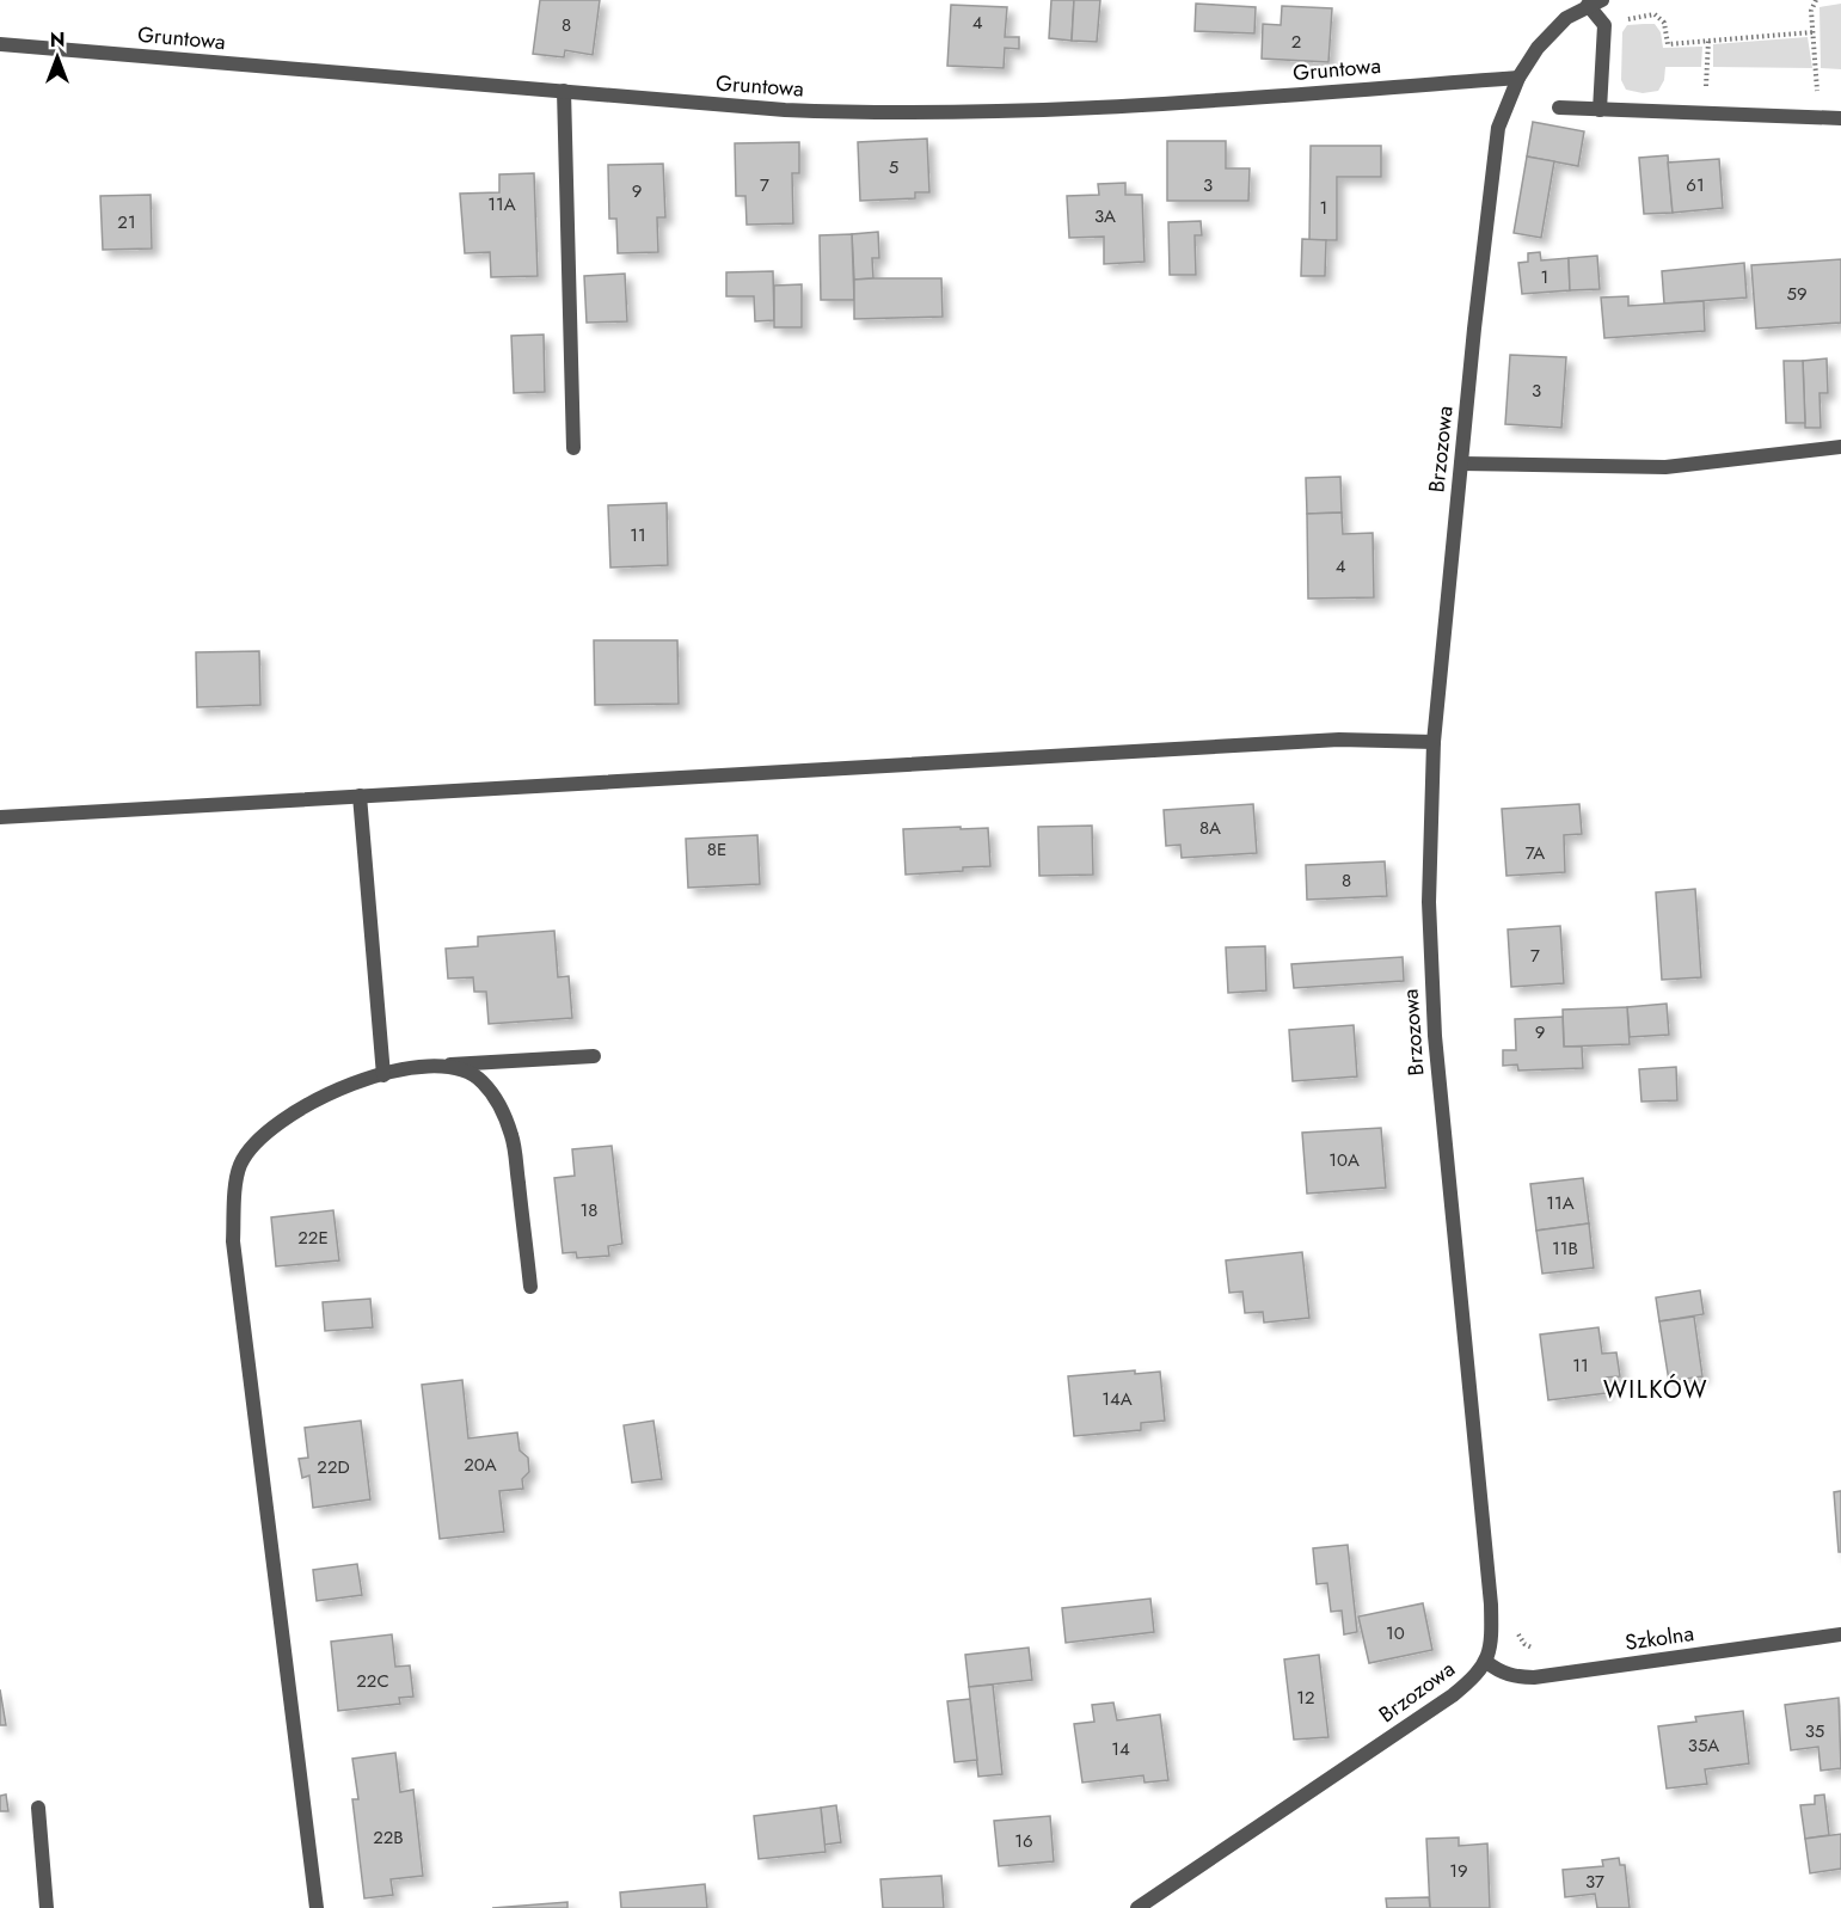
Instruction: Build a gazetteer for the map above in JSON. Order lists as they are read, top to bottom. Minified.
{"streets":{"street":["Gruntowa","Brzozowa","Szkolna"]},"crossings":[["Gruntowa","Brzozowa"],["Brzozowa","Szkolna"]],"districts":["WILKÓW"],"house_numbers":["4","8","2","5","7","3","61","9","11A","1","3A","21","1","59","3","11","4","8A","8E","7A","8","7","9","10A","11A","18","22E","11B","11","14A","20A","22D","10","22C","12","35","35A","14","22B","16","19","37"],"north":"top"}
